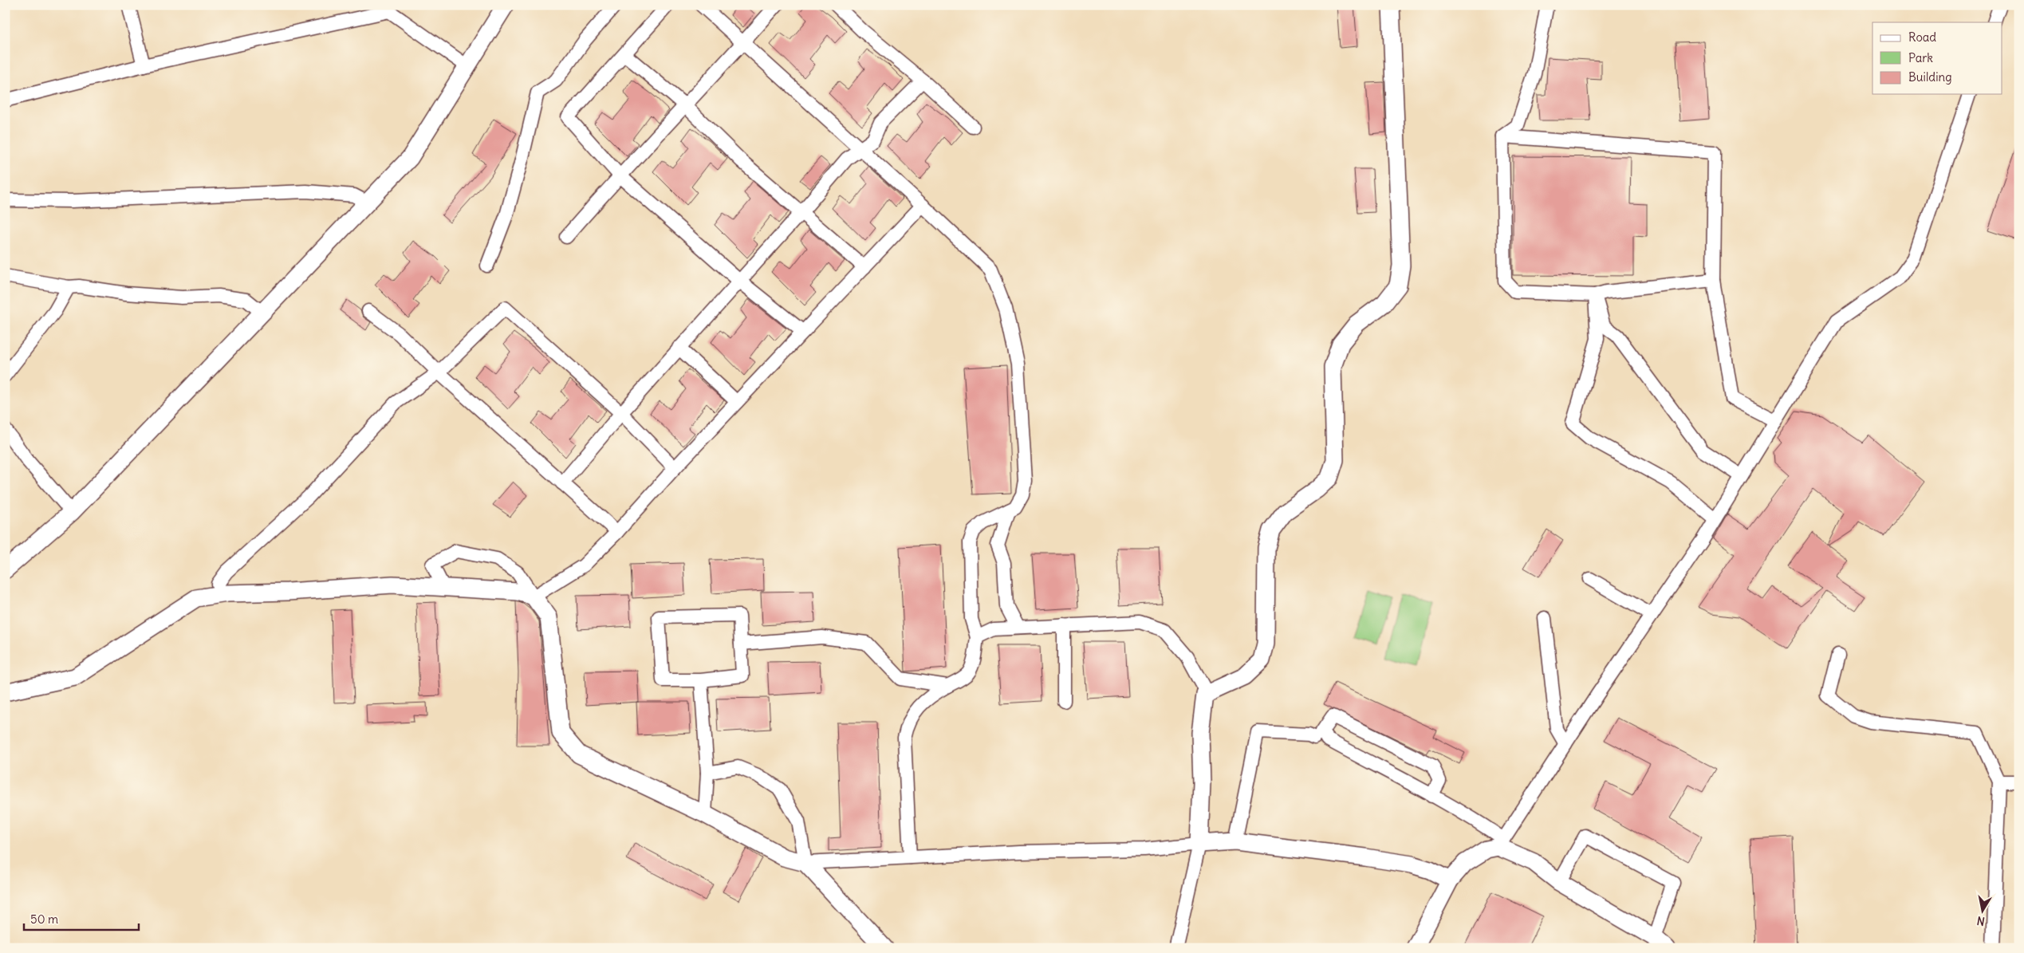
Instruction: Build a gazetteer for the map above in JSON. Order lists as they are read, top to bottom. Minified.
{"legend":["Road","Park","Building"],"scale_bar":"50 m","north":"bottom"}
